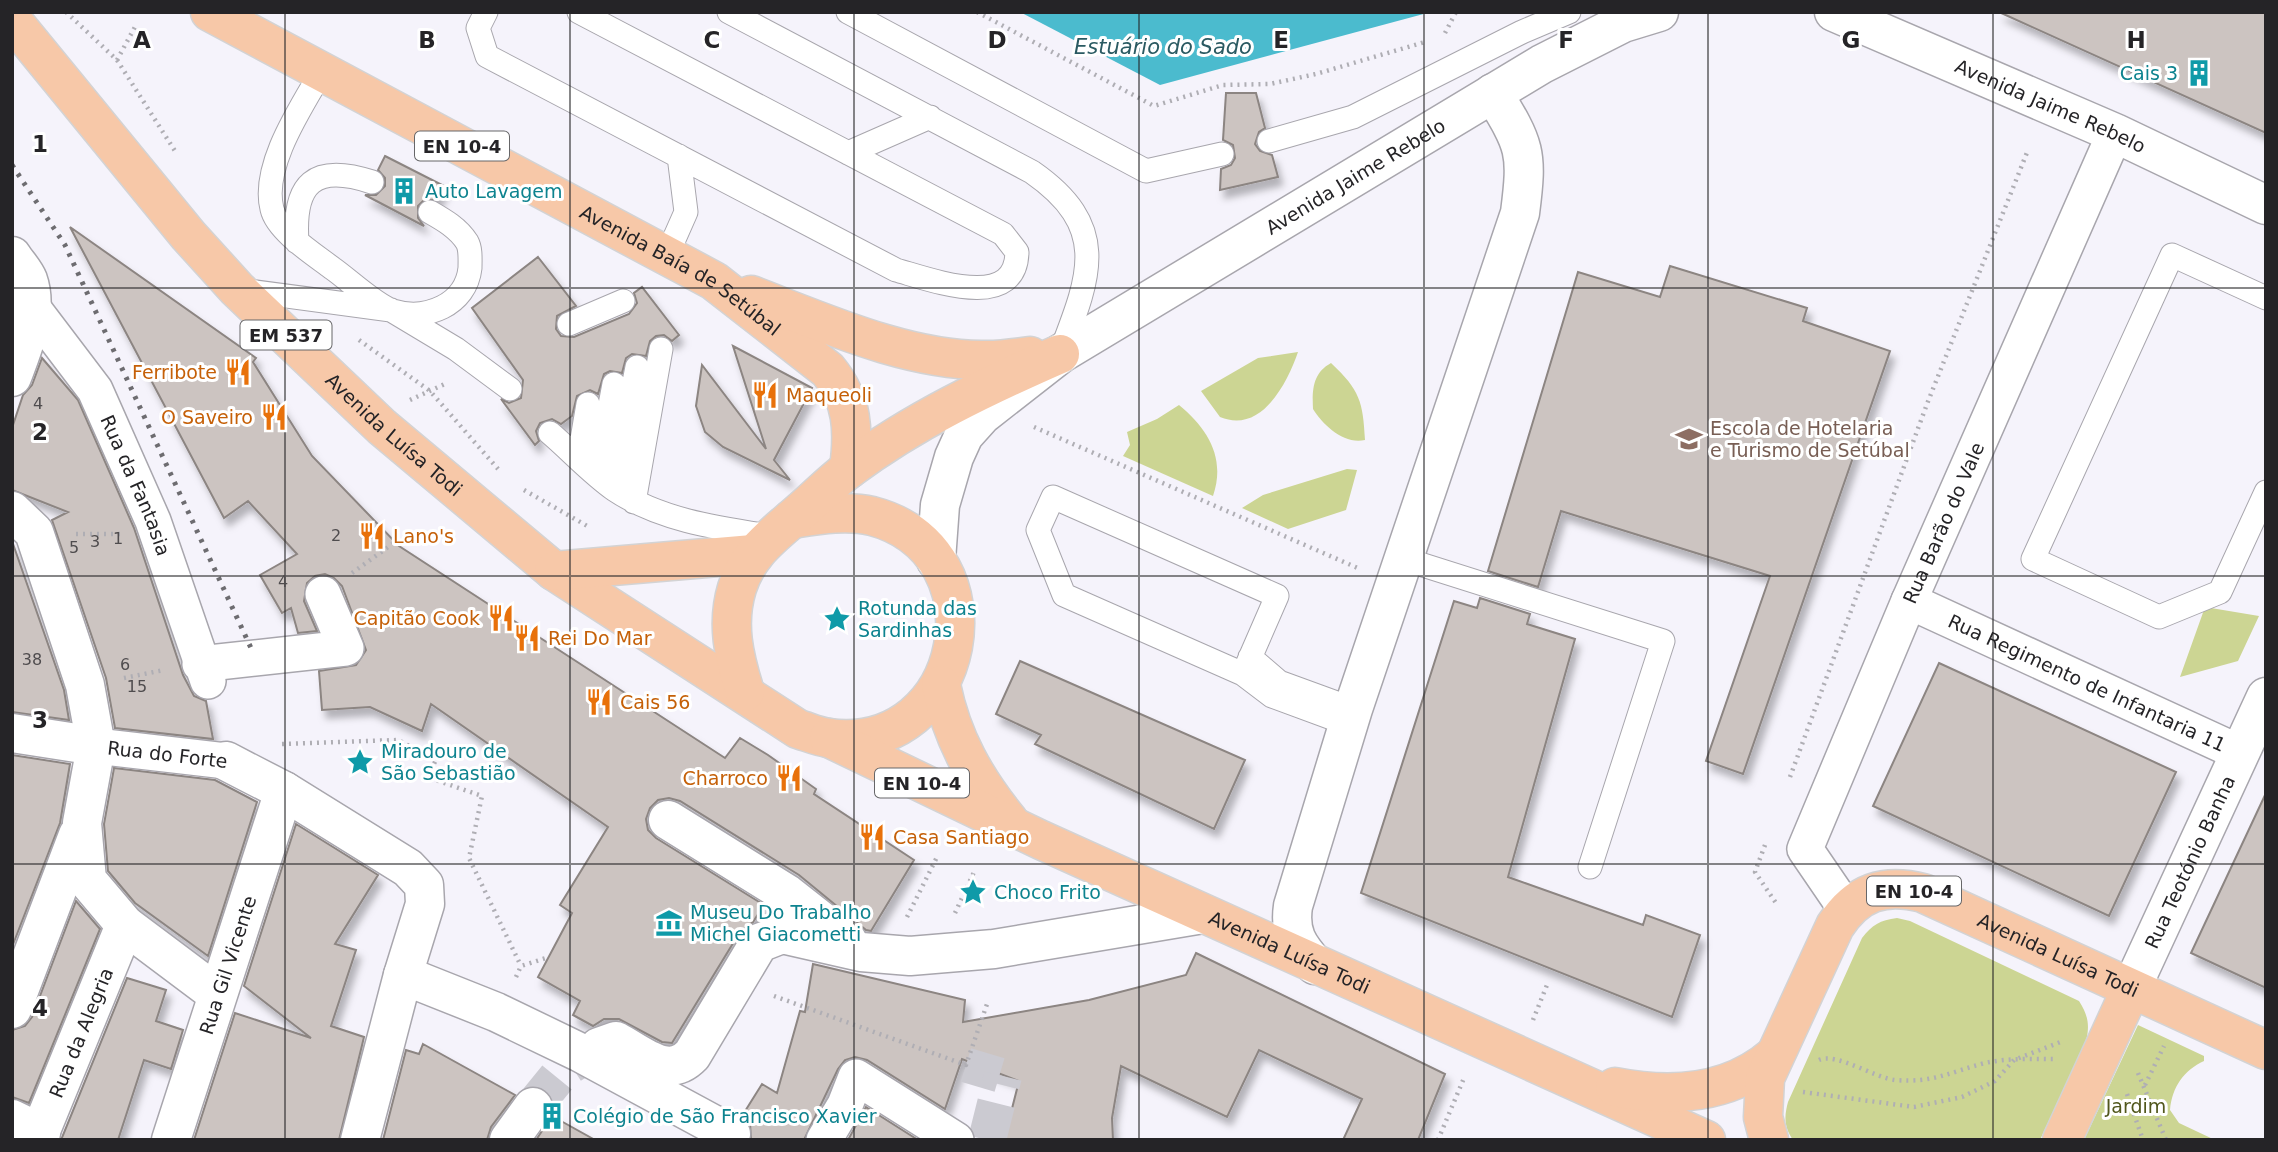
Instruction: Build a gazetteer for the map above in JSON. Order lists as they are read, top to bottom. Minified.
{"streets":{"main road":["Avenida Jaime Rebelo","EN 10-4","Avenida Baía de Setúbal","EM 537","Avenida Luísa Todi"],"street":["Rua da Fantasia","Rua Barão do Vale","Rua Regimento de Infantaria 11","Rua do Forte","Rua Teotónio Banha","Rua Gil Vicente","Rua da Alegria"]},"crossings":[["Avenida Jaime Rebelo","EN 10-4"],["Avenida Jaime Rebelo","Avenida Baía de Setúbal"],["Avenida Jaime Rebelo","Avenida Luísa Todi"],["Avenida Jaime Rebelo","Rua Barão do Vale"],["EN 10-4","Avenida Baía de Setúbal"],["Avenida Luísa Todi","Rua Barão do Vale"],["Avenida Luísa Todi","Rua Teotónio Banha"],["Rua Barão do Vale","Rua Regimento de Infantaria 11"],["Rua Regimento de Infantaria 11","Rua Teotónio Banha"],["Rua do Forte","Rua Gil Vicente"]],"water":["Estuário do Sado"],"parks":["Jardim"],"places":{"building":["Cais 3","Auto Lavagem","Colégio de São Francisco Xavier"],"restaurant":["Ferribote","Maqueoli","O Saveiro","Lano's","Capitão Cook","Rei Do Mar","Cais 56","Charroco","Casa Santiago"],"school or university":["Escola de Hotelaria e Turismo de Setúbal"],"place":["Rotunda das Sardinhas","Miradouro de São Sebastião","Choco Frito"],"museum":["Museu Do Trabalho Michel Giacometti"]},"house_numbers":["4","2","1","3","5","4","38","6","15"],"grid":{"columns":["A","B","C","D","E","F","G","H"],"rows":["1","2","3","4"]}}
